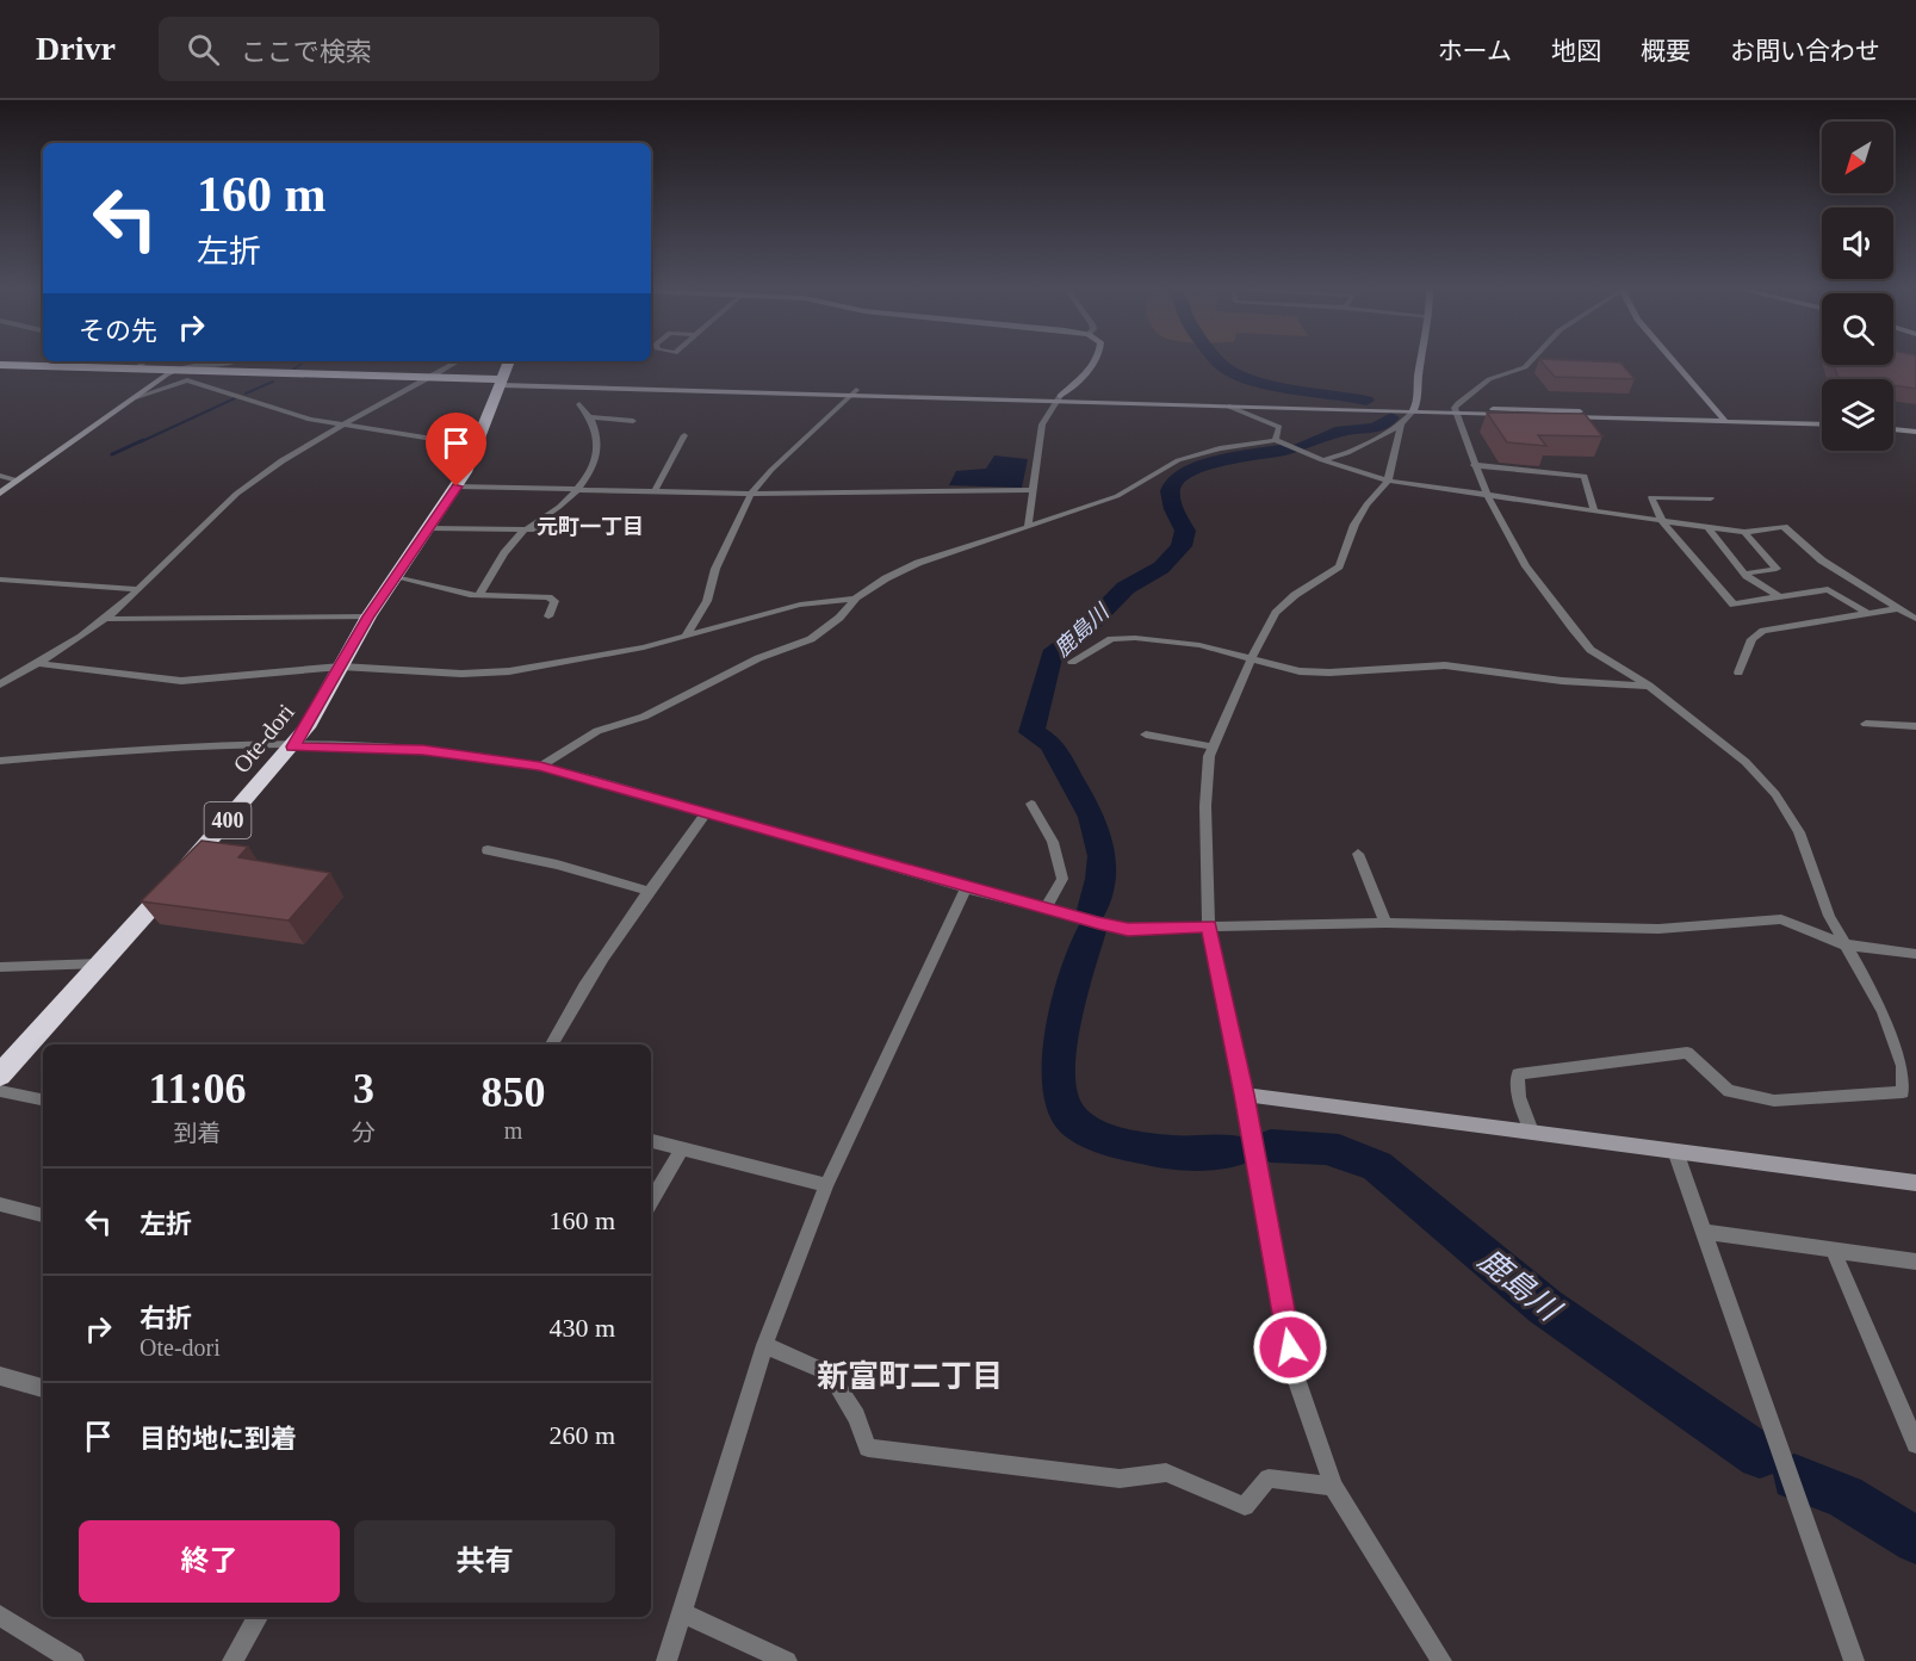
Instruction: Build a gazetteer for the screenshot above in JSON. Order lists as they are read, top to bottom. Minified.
{"streets":{"highway":["Ote-dori","400"]},"crossings":[["Ote-dori","400"]],"districts":["元町一丁目","新富町二丁目"],"water":["鹿島川"],"north":"bottom left","page":{"header":"Drivr","search":"ここで検索","nav":["ホーム","地図","概要","お問い合わせ"],"turn":["160 m","左折"],"then":"その先","eta":["11:06","到着","3","分","850","m"],"list":[{"name":"左折","value":"160 m"},{"name":"右折","note":"Ote-dori","value":"430 m"},{"name":"目的地に到着","value":"260 m"}],"buttons":["終了","共有"]}}
